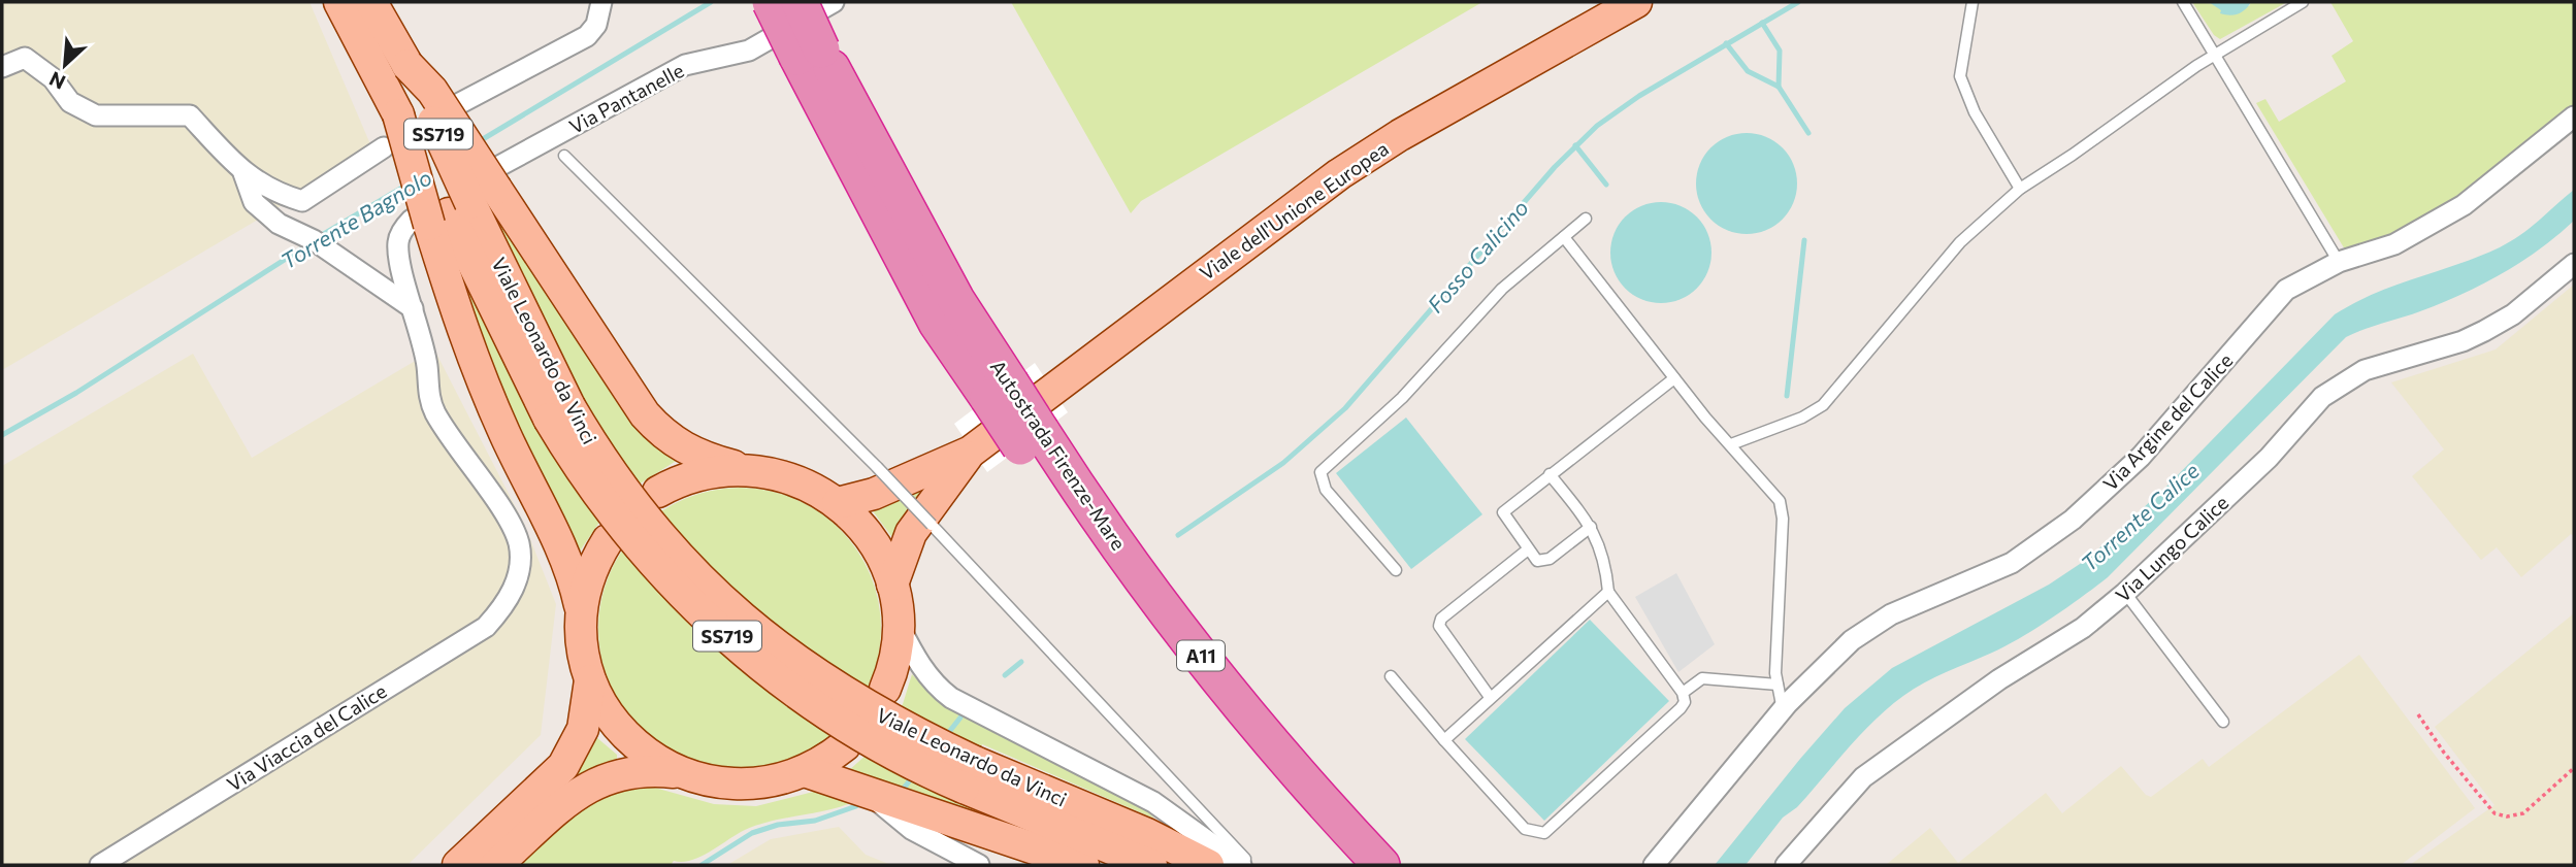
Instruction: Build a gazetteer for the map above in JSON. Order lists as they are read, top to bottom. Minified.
{"streets":{"highway":["Autostrada Firenze-Mare","A11"],"main road":["SS719","Viale dell'Unione Europea","Viale Leonardo da Vinci"],"street":["Via Pantanelle","Via Argine del Calice","Via Lungo Calice","Via Viaccia del Calice"]},"crossings":[["Via Pantanelle","SS719"],["Via Pantanelle","Viale Leonardo da Vinci"],["SS719","Viale Leonardo da Vinci"],["Viale dell'Unione Europea","Viale Leonardo da Vinci"]],"water":["Torrente Bagnolo","Fosso Calicino","Torrente Calice"],"north":"bottom left"}
